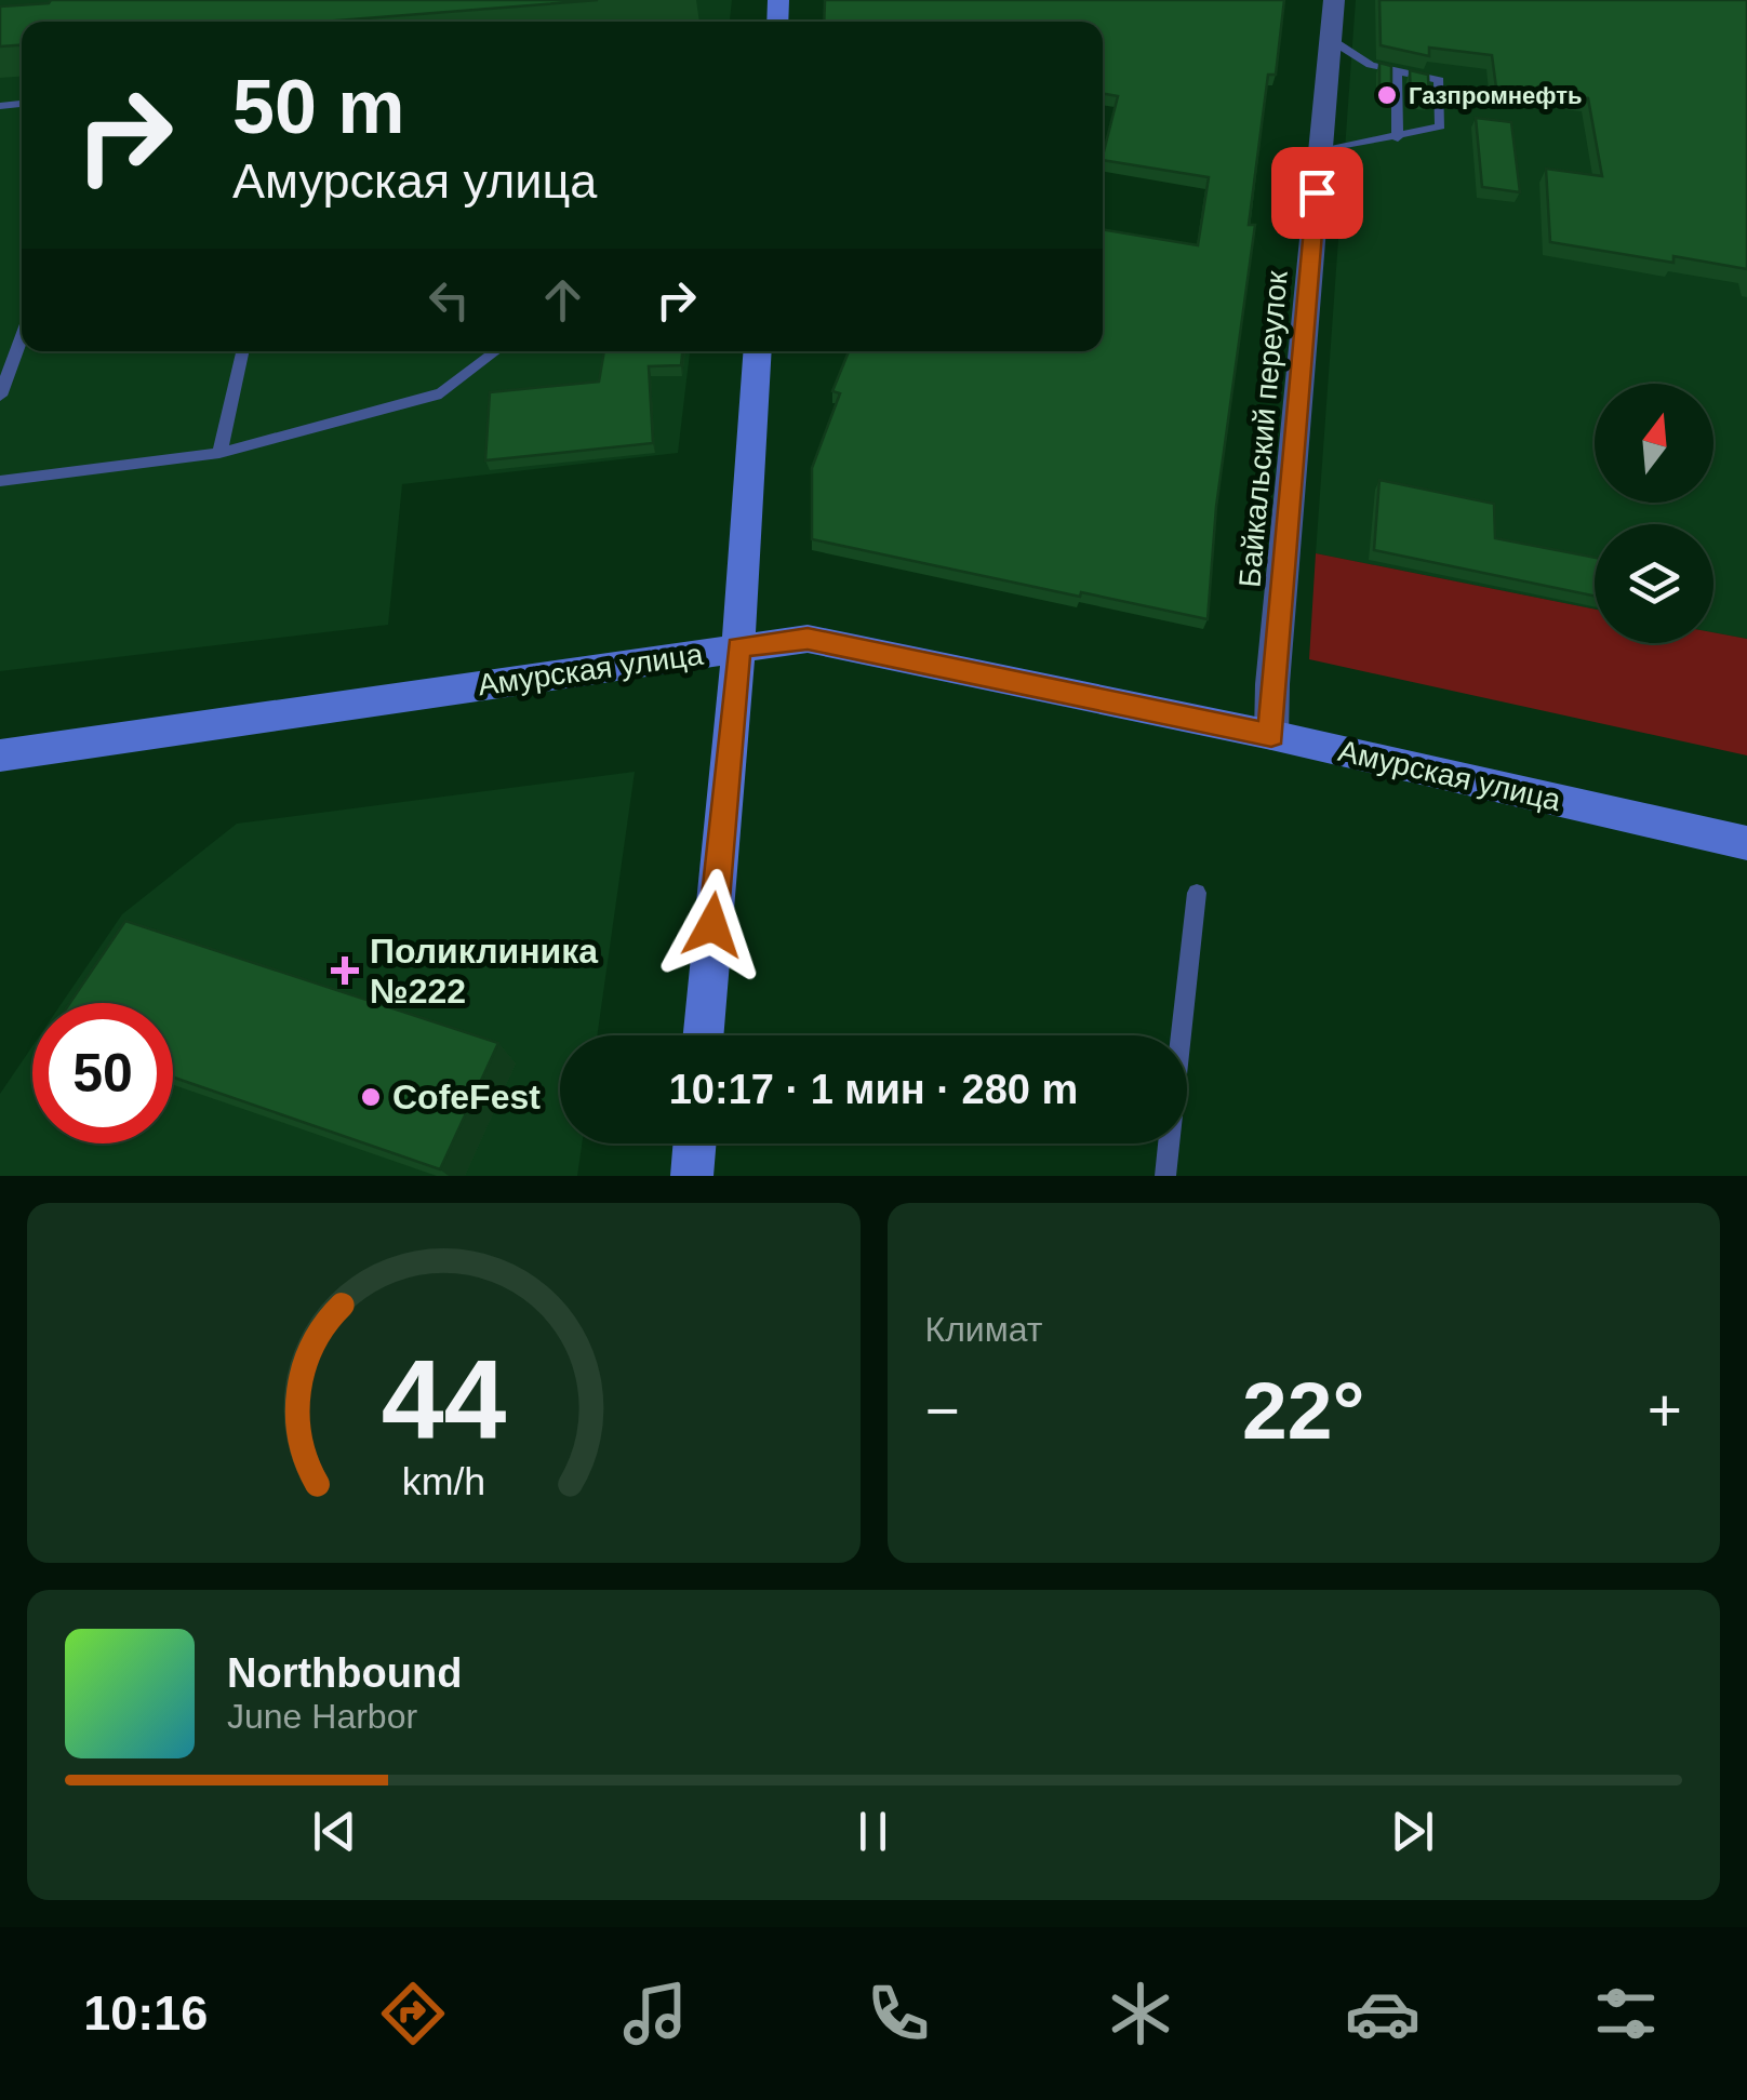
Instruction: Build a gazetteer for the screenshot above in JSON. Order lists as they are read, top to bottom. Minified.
{"streets":{"street":["Байкальский переулок","Амурская улица"]},"crossings":[["Байкальский переулок","Амурская улица"]],"places":{"other":["Газпромнефть","CofeFest"],"health":["Поликлиника №222"]},"north":"top","page":{"turn":["50 m","Амурская улица"],"limit":"50","trip":"10:17 · 1 мин · 280 m","tile":"Климат","heat":["−","22°","+"],"song":["Northbound","June Harbor"],"tabs":"10:16","gauge":["44","km/h"]}}
